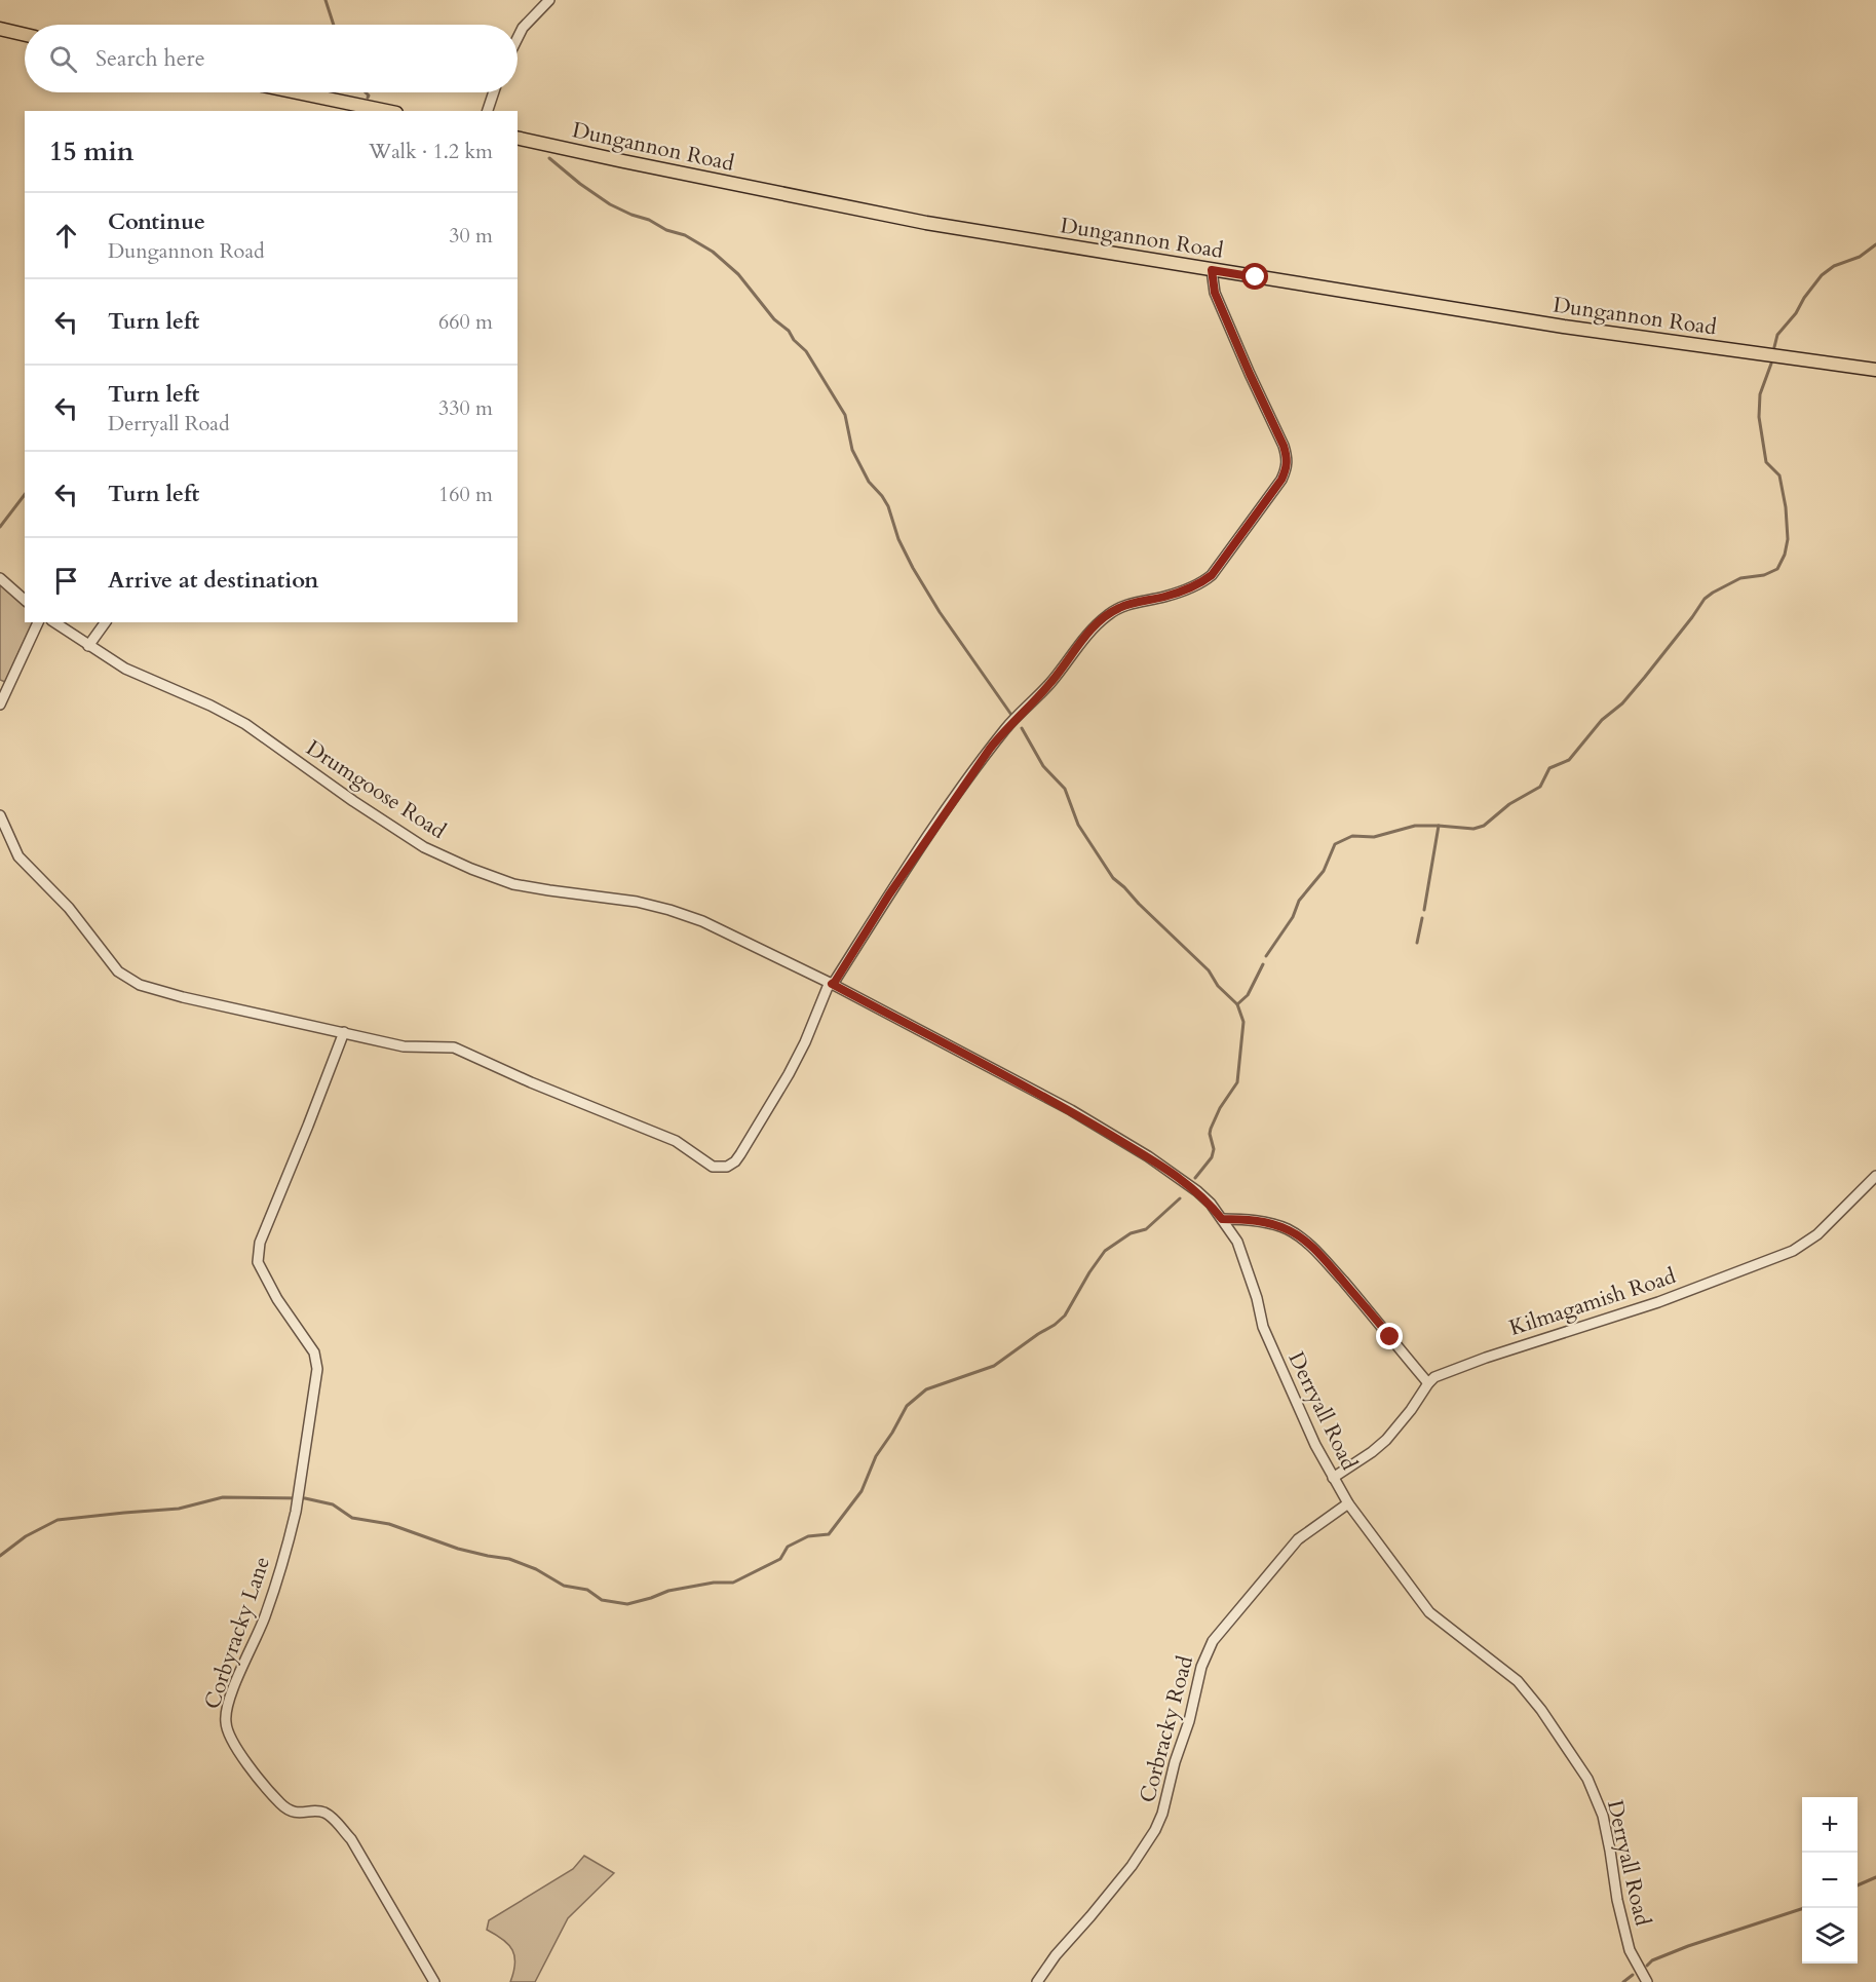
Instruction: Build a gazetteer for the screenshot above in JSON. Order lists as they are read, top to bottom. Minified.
{"streets":{"main road":["Dungannon Road"],"street":["Drumgoose Road","Kilmagamish Road","Derryall Road","Corbyracky Lane","Corbracky Road"]},"crossings":[["Drumgoose Road","Derryall Road"],["Kilmagamish Road","Derryall Road"],["Derryall Road","Corbracky Road"]],"page":{"search":"Search here","heading":["15 min","Walk · 1.2 km"],"list":[["Continue","Dungannon Road","30 m"],["Turn left","660 m"],["Turn left","Derryall Road","330 m"],["Turn left","160 m"],"Arrive at destination"],"map_buttons":["+","−"]}}
